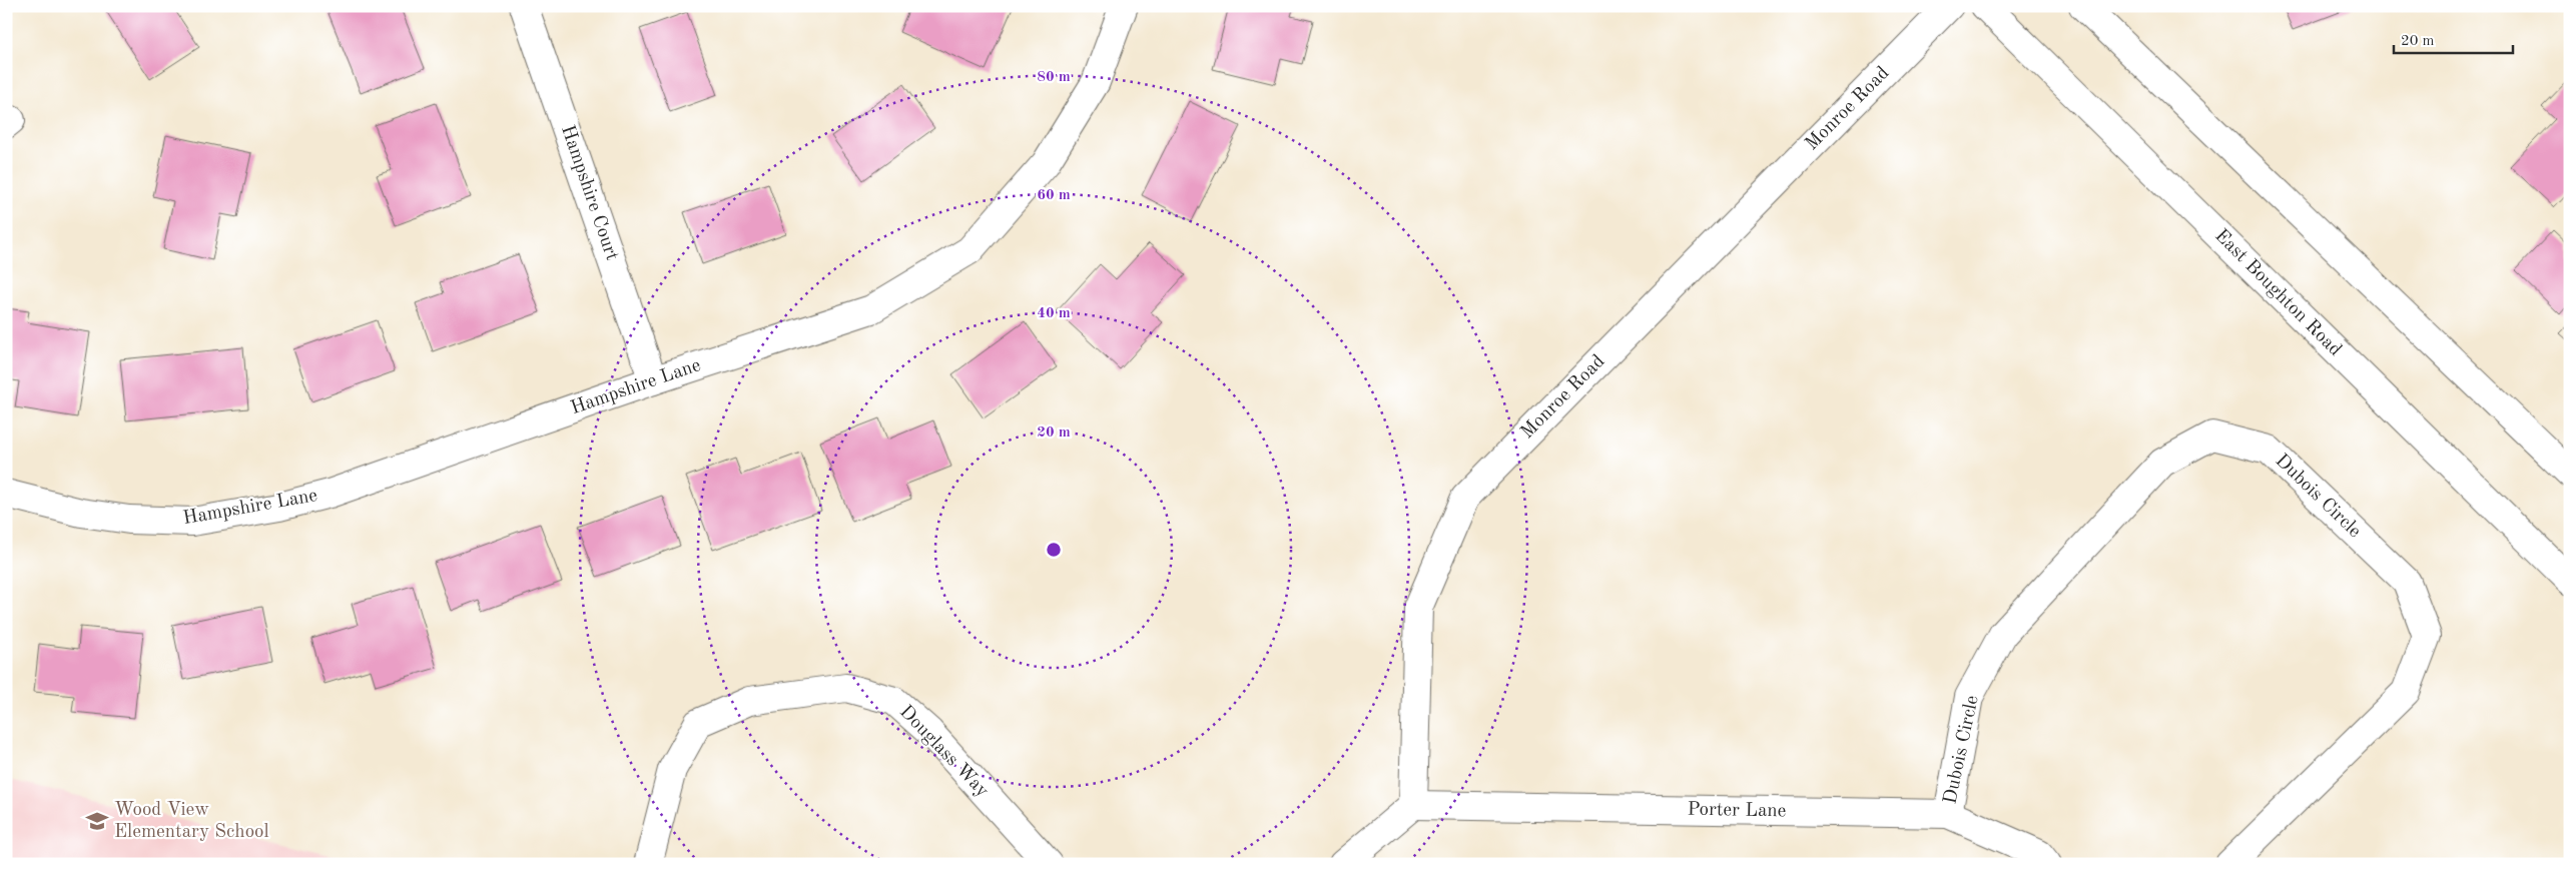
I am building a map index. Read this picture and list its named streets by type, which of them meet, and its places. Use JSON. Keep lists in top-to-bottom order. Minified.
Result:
{"streets":{"street":["Monroe Road","Hampshire Court","East Boughton Road","Hampshire Lane","Dubois Circle","Douglass Way","Porter Lane"]},"crossings":[["Monroe Road","Porter Lane"],["Hampshire Court","Hampshire Lane"],["Dubois Circle","Porter Lane"]],"places":{"school or university":["Wood View Elementary School"]},"scale_bar":"20 m","rings":["80 m","60 m","40 m","20 m"]}
